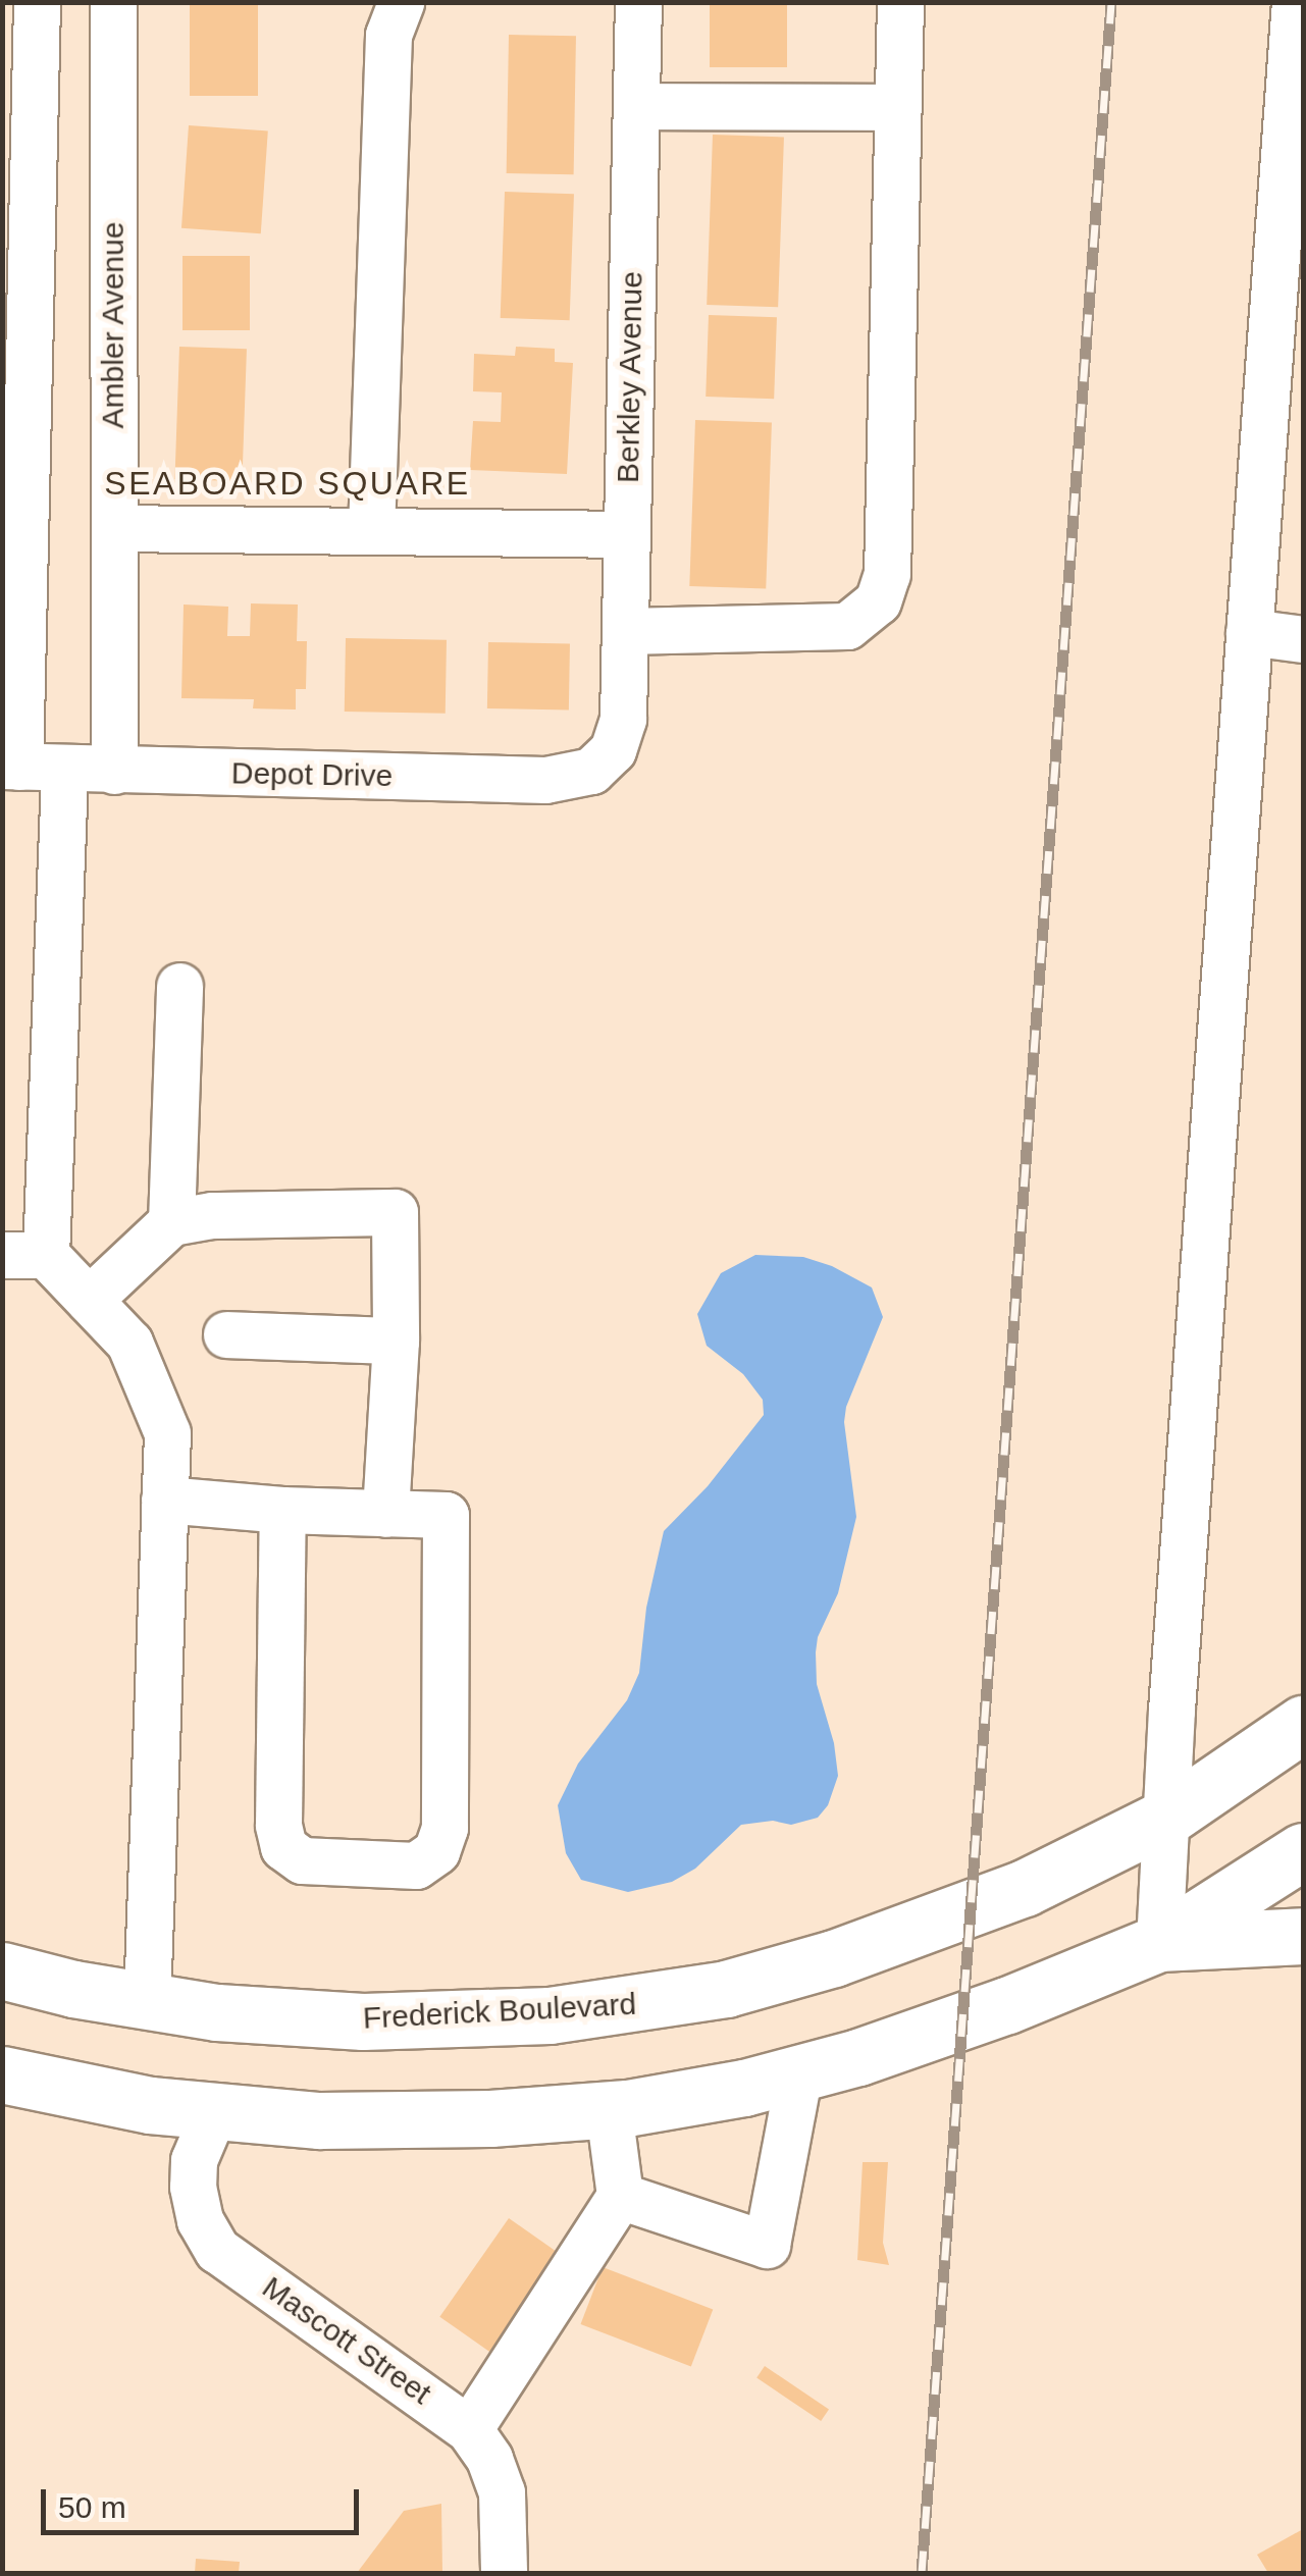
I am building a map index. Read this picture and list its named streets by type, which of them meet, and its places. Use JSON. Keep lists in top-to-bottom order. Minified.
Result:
{"streets":{"main road":["Frederick Boulevard"],"street":["Ambler Avenue","Berkley Avenue","Depot Drive","Mascott Street"]},"crossings":[["Ambler Avenue","Depot Drive"],["Berkley Avenue","Depot Drive"]],"districts":["SEABOARD SQUARE"],"scale_bar":"50 m"}
